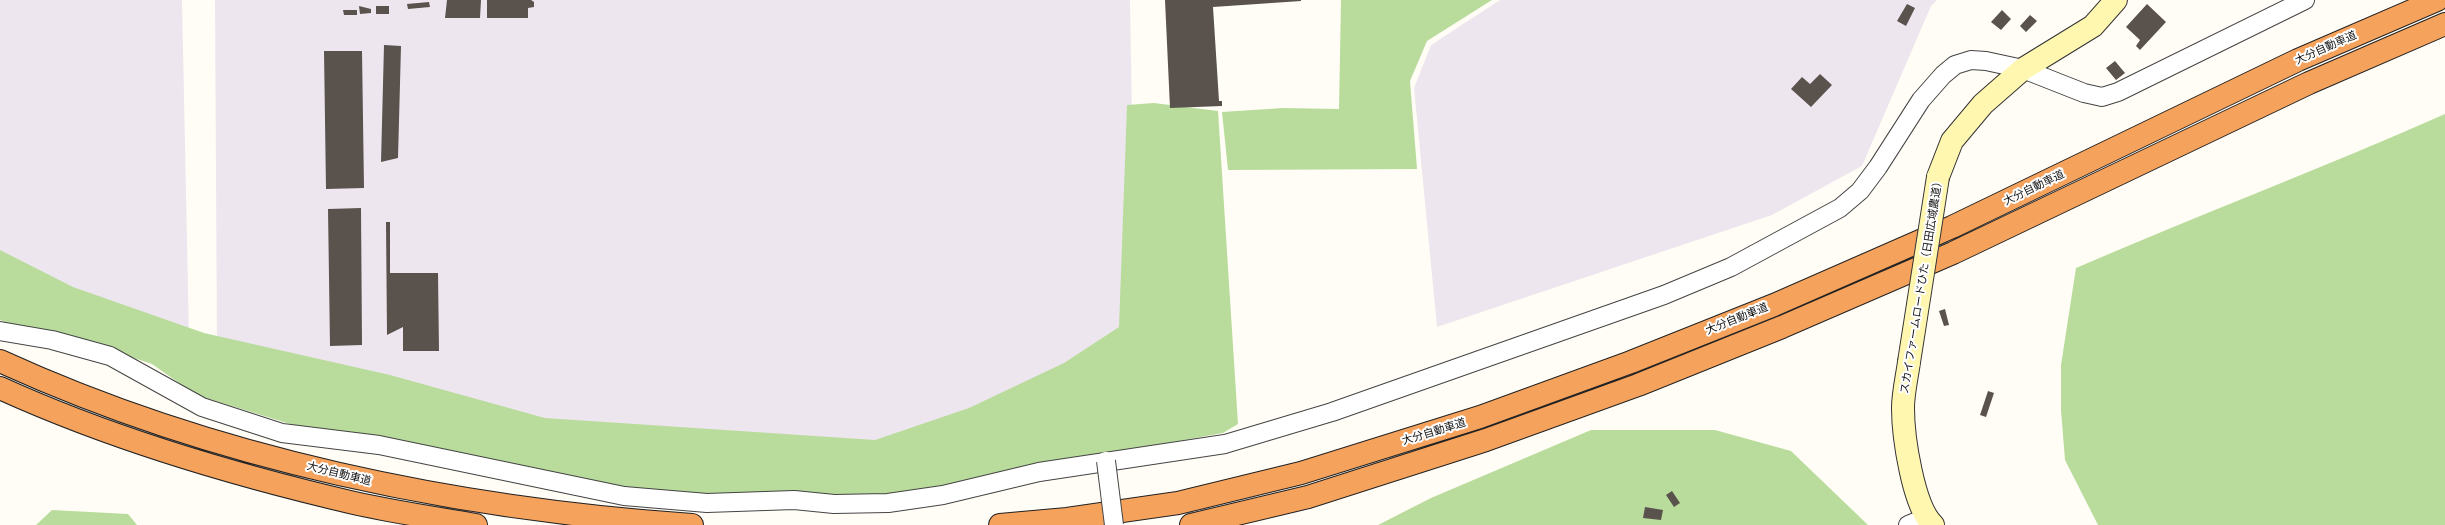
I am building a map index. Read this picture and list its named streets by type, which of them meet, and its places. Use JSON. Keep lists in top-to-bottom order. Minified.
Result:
{"streets":{"highway":["大分自動車道"],"street":["スカイファームロードひた（日田広域農道）"]}}
